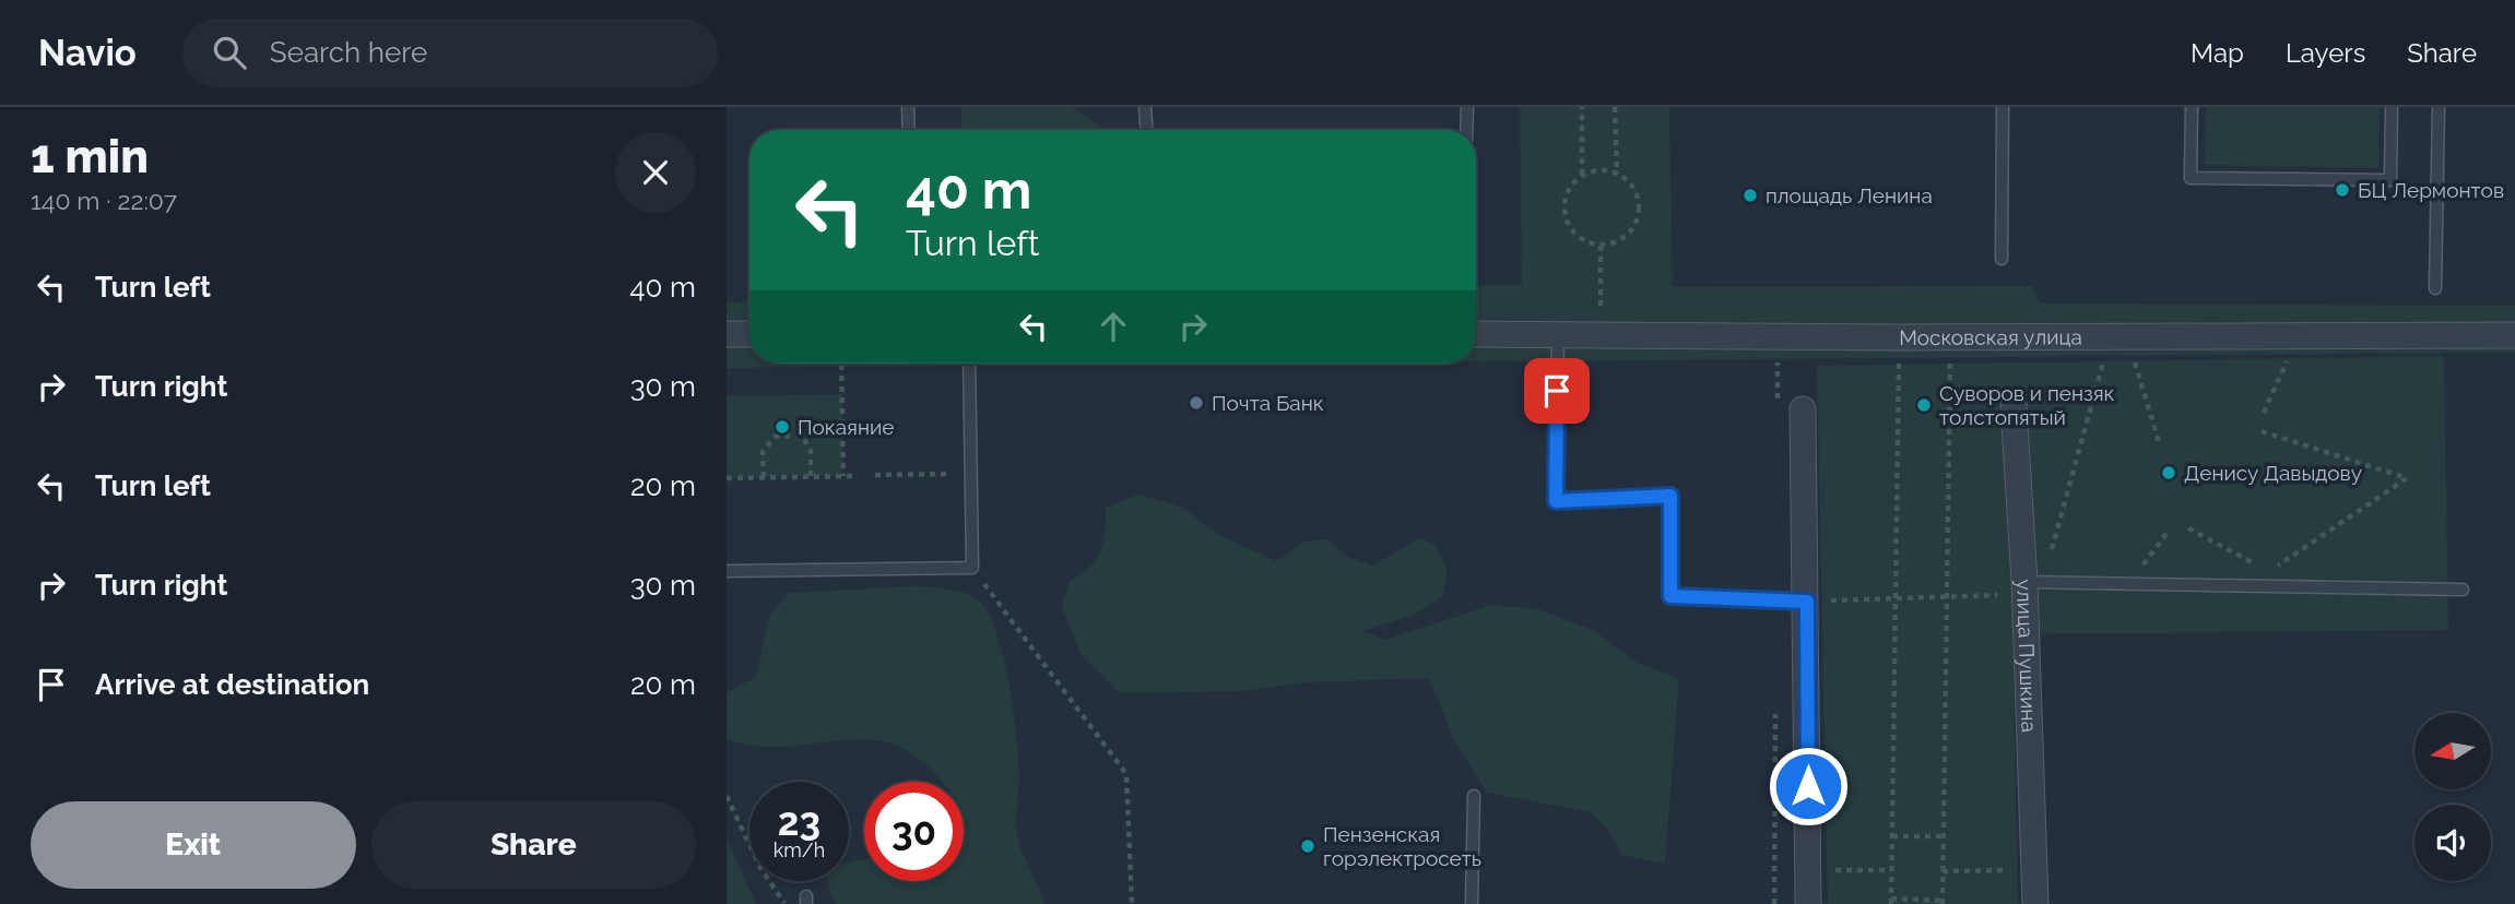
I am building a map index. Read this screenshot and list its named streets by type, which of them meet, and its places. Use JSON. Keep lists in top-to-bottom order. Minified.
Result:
{"streets":{"street":["Московская улица","улица Пушкина"]},"places":["БЦ Лермонтов","площадь Ленина","Почта Банк","Суворов и пензяк толстопятый","Покаяние","Денису Давыдову","Пензенская горэлектросеть"],"north":"left","page":{"header":"Navio","search":"Search here","nav":["Map","Layers","Share"],"heading":["1 min","140 m · 22:07"],"turn":["40 m","Turn left"],"list":[{"name":"Turn left","value":"40 m"},{"name":"Turn right","value":"30 m"},{"name":"Turn left","value":"20 m"},{"name":"Turn right","value":"30 m"},{"name":"Arrive at destination","value":"20 m"}],"speed":"23 km/h","limit":"30","buttons":["Exit","Share"]}}
